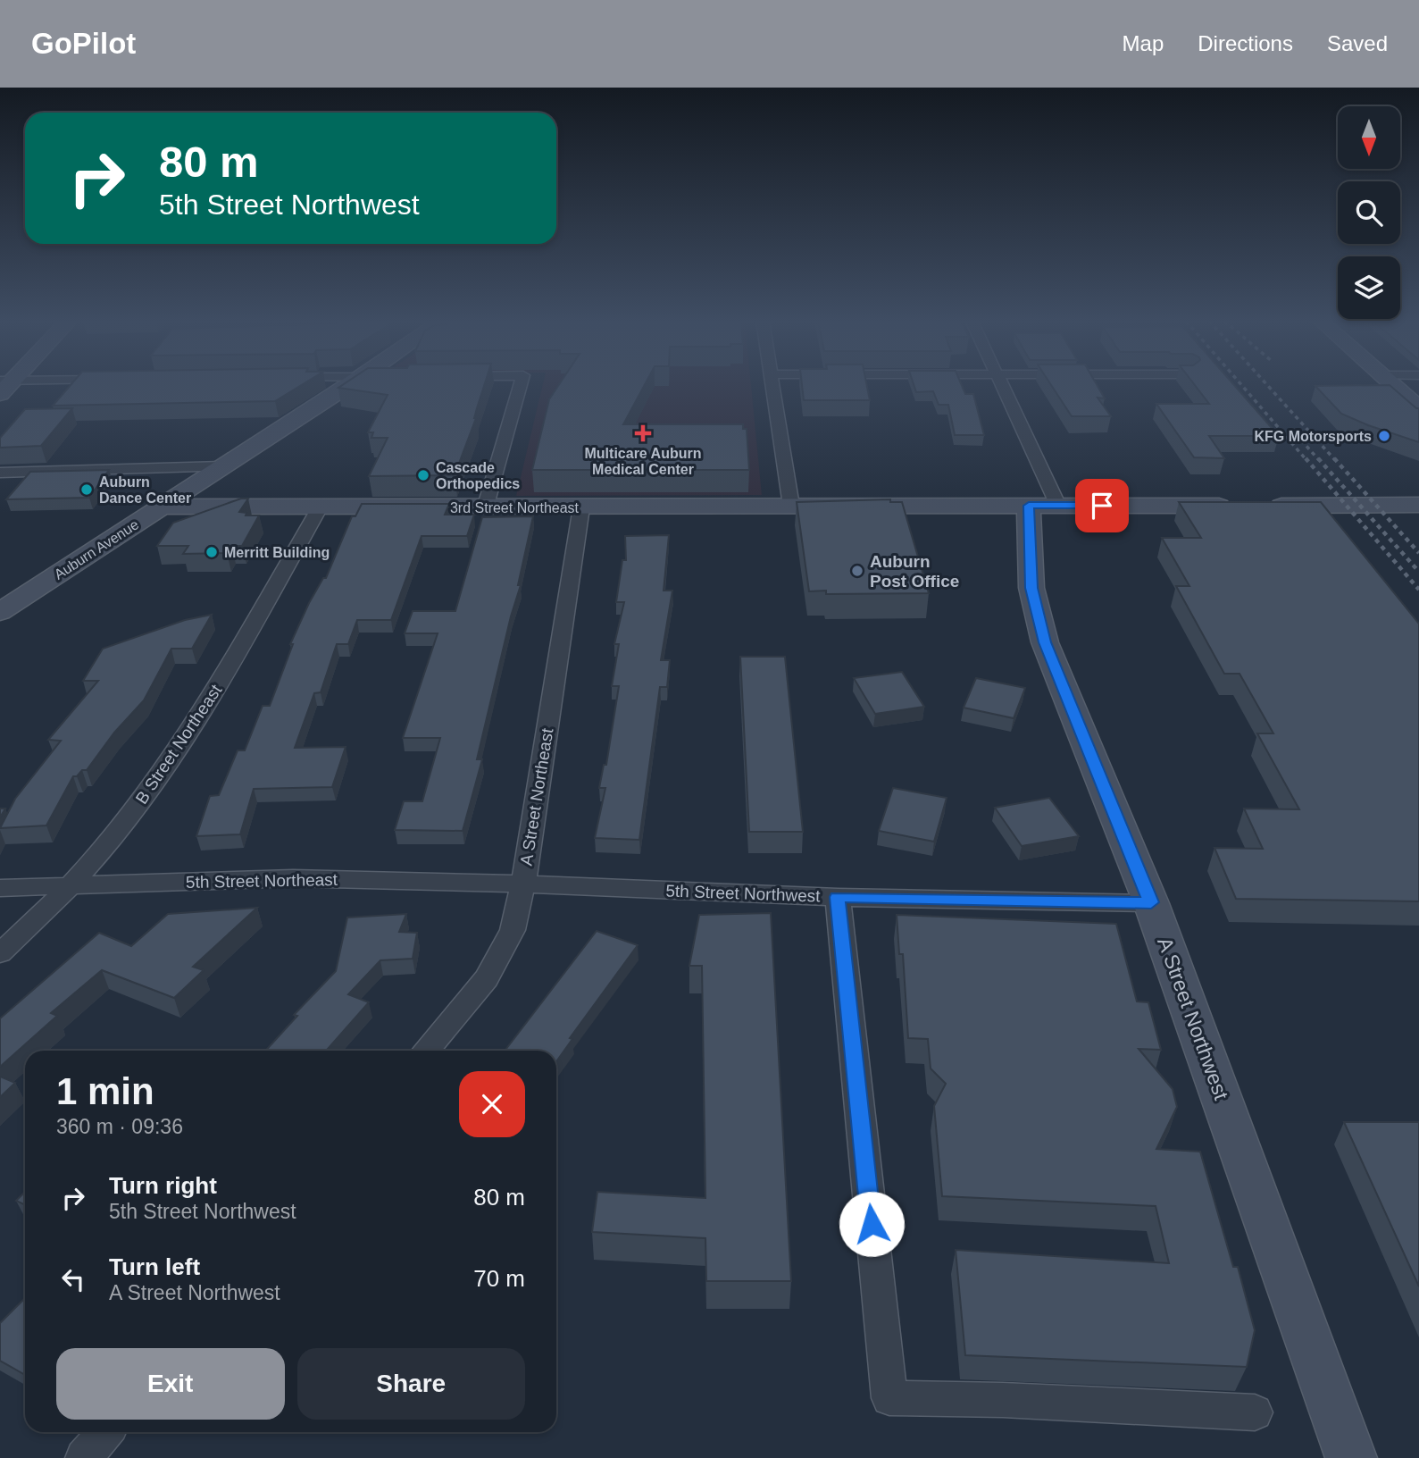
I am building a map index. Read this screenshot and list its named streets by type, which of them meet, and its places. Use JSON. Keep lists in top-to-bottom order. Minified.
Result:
{"streets":{"street":["3rd Street Northeast","Auburn Avenue","B Street Northeast","A Street Northeast","5th Street Northeast","5th Street Northwest","A Street Northwest"]},"crossings":[["3rd Street Northeast","Auburn Avenue"],["3rd Street Northeast","B Street Northeast"],["3rd Street Northeast","A Street Northeast"],["3rd Street Northeast","A Street Northwest"],["B Street Northeast","5th Street Northeast"],["A Street Northeast","5th Street Northeast"],["A Street Northeast","5th Street Northwest"],["5th Street Northeast","5th Street Northwest"],["5th Street Northwest","A Street Northwest"]],"places":{"health":["Multicare Auburn Medical Center"],"other":["KFG Motorsports","Cascade Orthopedics","Auburn Dance Center","Merritt Building","Auburn Post Office"]},"north":"bottom","page":{"header":"GoPilot","nav":["Map","Directions","Saved"],"turn":["80 m","5th Street Northwest"],"heading":["1 min","360 m · 09:36"],"list":[{"name":"Turn right","note":"5th Street Northwest","value":"80 m"},{"name":"Turn left","note":"A Street Northwest","value":"70 m"}],"buttons":["Exit","Share"]}}
